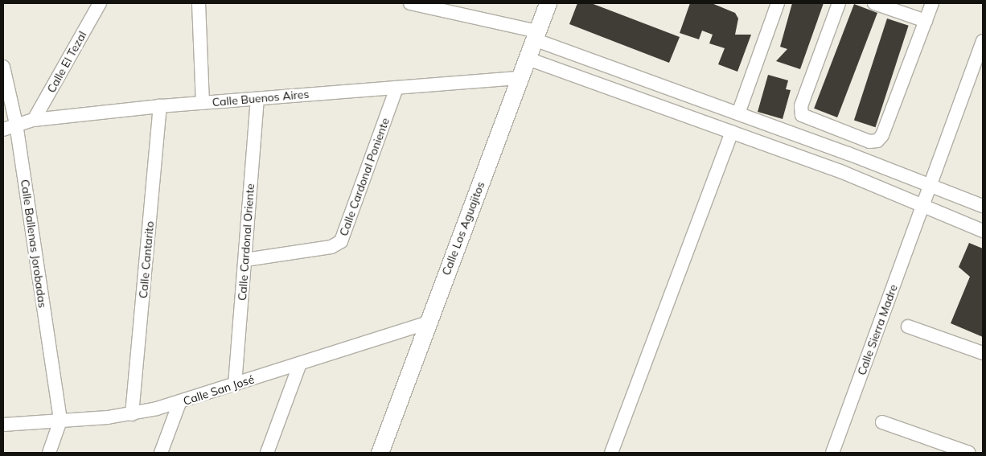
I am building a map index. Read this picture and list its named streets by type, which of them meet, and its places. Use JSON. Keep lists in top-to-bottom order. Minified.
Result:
{"streets":{"street":["Calle El Tezal","Calle Buenos Aires","Calle Cardonal Poniente","Calle Los Aguajitos","Calle Cardonal Oriente","Calle Ballenas Jorobadas","Calle Cantarito","Calle Sierra Madre","Calle San José"]},"crossings":[["Calle El Tezal","Calle Buenos Aires"],["Calle Buenos Aires","Calle Cardonal Poniente"],["Calle Buenos Aires","Calle Los Aguajitos"],["Calle Buenos Aires","Calle Cardonal Oriente"],["Calle Buenos Aires","Calle Ballenas Jorobadas"],["Calle Buenos Aires","Calle Cantarito"],["Calle Cardonal Poniente","Calle Cardonal Oriente"],["Calle Los Aguajitos","Calle San José"],["Calle Cardonal Oriente","Calle San José"],["Calle Ballenas Jorobadas","Calle San José"],["Calle Cantarito","Calle San José"]]}
